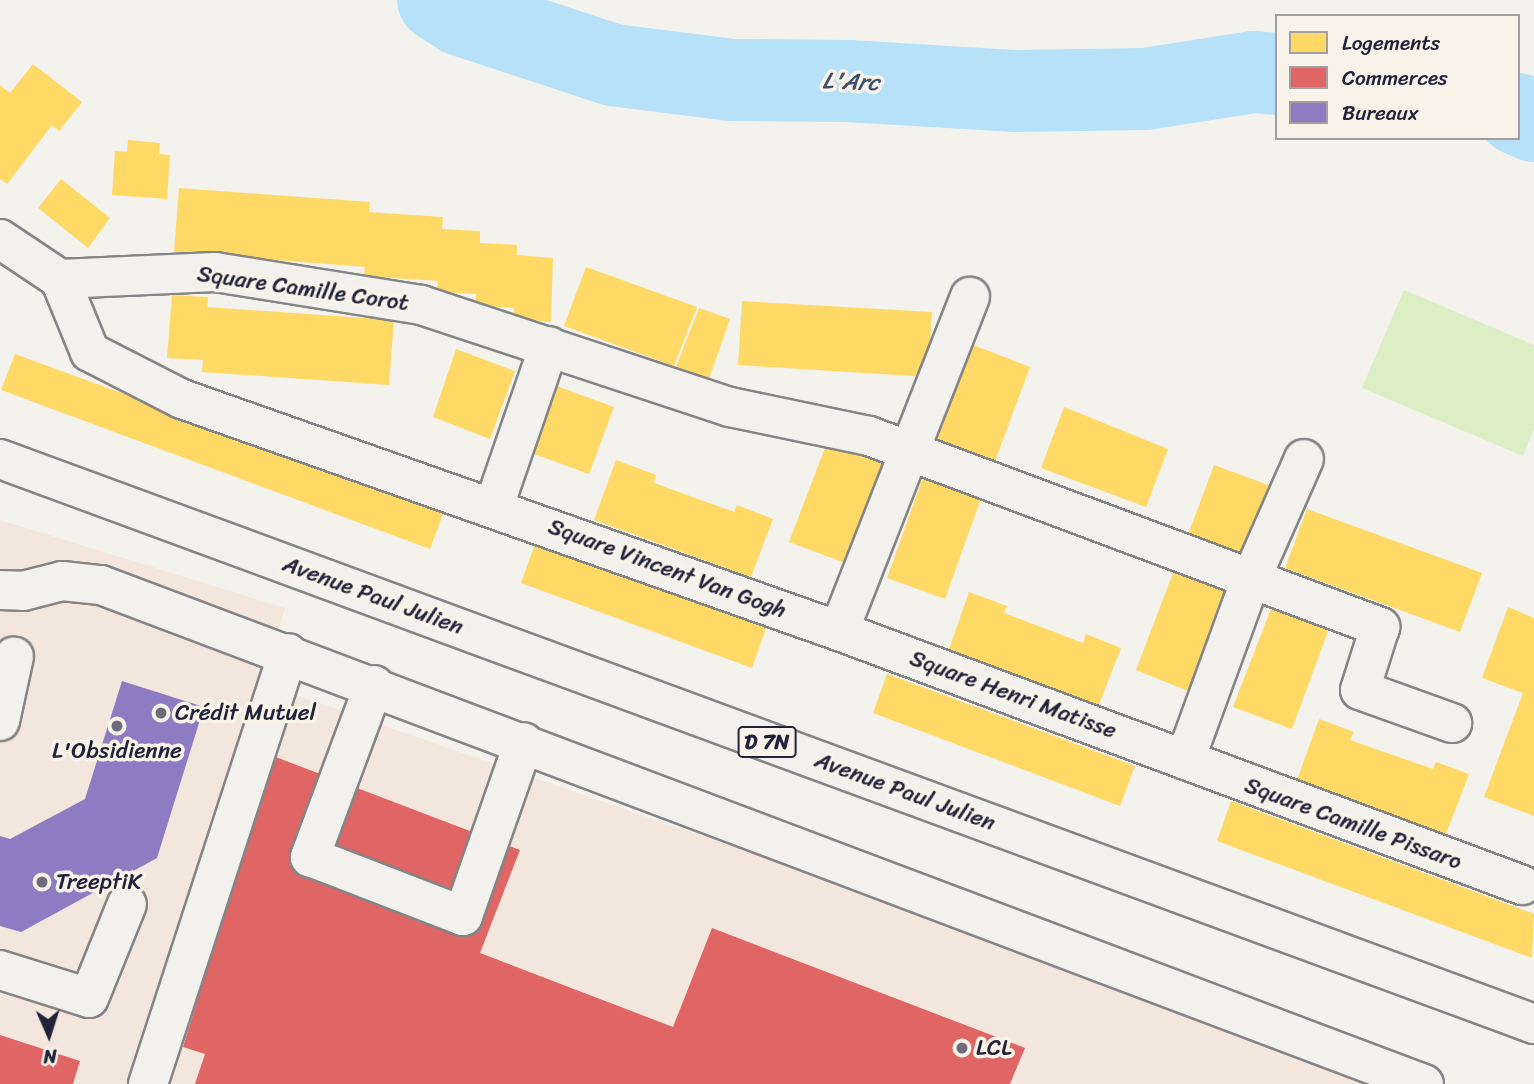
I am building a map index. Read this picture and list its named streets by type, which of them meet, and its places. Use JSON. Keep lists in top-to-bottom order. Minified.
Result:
{"streets":{"street":["Square Camille Corot","Square Vincent Van Gogh","Avenue Paul Julien","Square Henri Matisse","D 7N","Square Camille Pissaro"]},"crossings":[["Square Vincent Van Gogh","Square Henri Matisse"],["Square Henri Matisse","Square Camille Pissaro"]],"water":["L'Arc"],"places":["Crédit Mutuel","L'Obsidienne","TreeptiK","LCL"],"legend":["Logements","Commerces","Bureaux"],"north":"bottom"}
